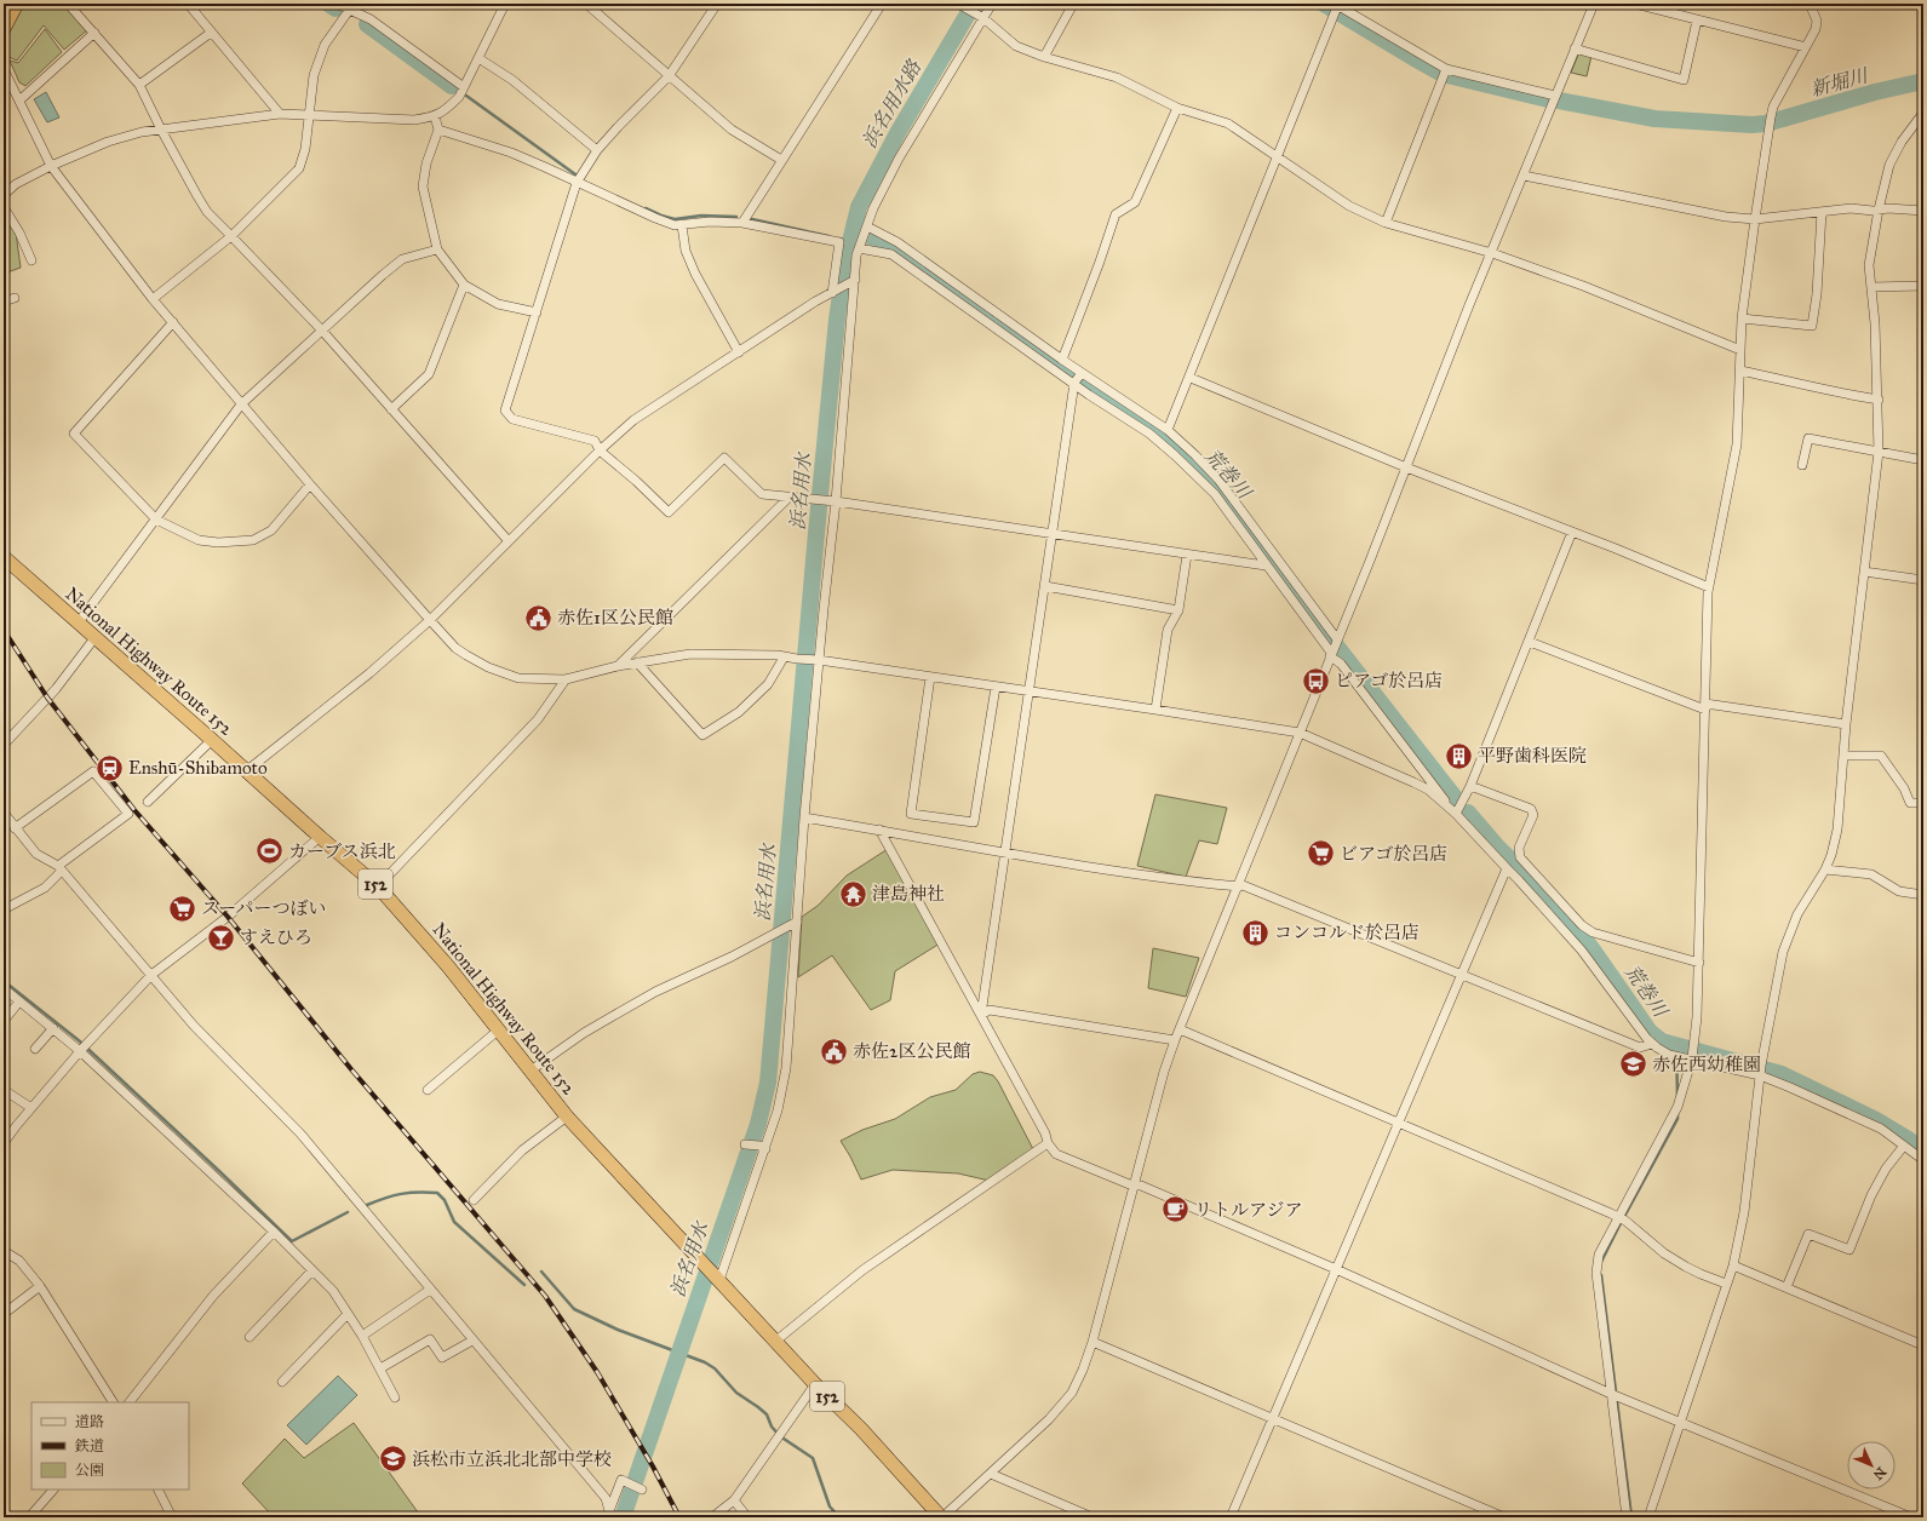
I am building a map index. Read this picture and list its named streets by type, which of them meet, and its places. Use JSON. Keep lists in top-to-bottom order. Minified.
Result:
{"streets":{"highway":["National Highway Route 152","152"]},"water":["新堀川","浜名用水路","荒巻川","浜名用水"],"places":{"public building":["赤佐1区公民館","赤佐2区公民館"],"bus stop":["ピアゴ於呂店"],"building":["平野歯科医院","コンコルド於呂店"],"station":["Enshū-Shibamoto"],"sports":["カーブス浜北"],"supermarket":["ビアゴ於呂店","スーパーつぼい"],"temple":["津島神社"],"bar":["すえひろ"],"school or university":["赤佐西幼稚園","浜松市立浜北北部中学校"],"cafe":["リトルアジア"]},"legend":["道路","鉄道","公園"],"north":"bottom right"}
